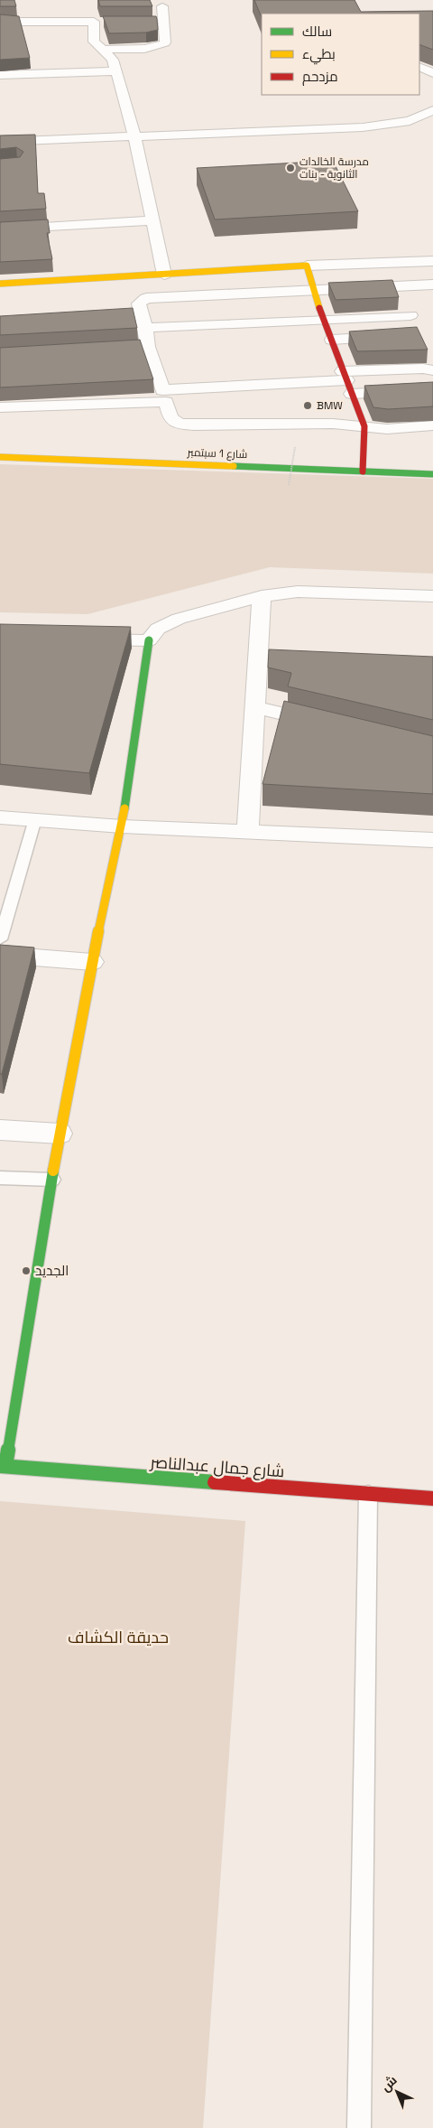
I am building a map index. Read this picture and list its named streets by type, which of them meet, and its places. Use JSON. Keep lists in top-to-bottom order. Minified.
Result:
{"streets":{"street":["شارع 1 سبتمبر","شارع جمال عبدالناصر"]},"parks":["حديقة الكشاف"],"places":["مدرسة الخالدات الثانوية - بنات","BMW","الجديد"],"legend":["سالك","بطيء","مزدحم"],"north":"top left"}
